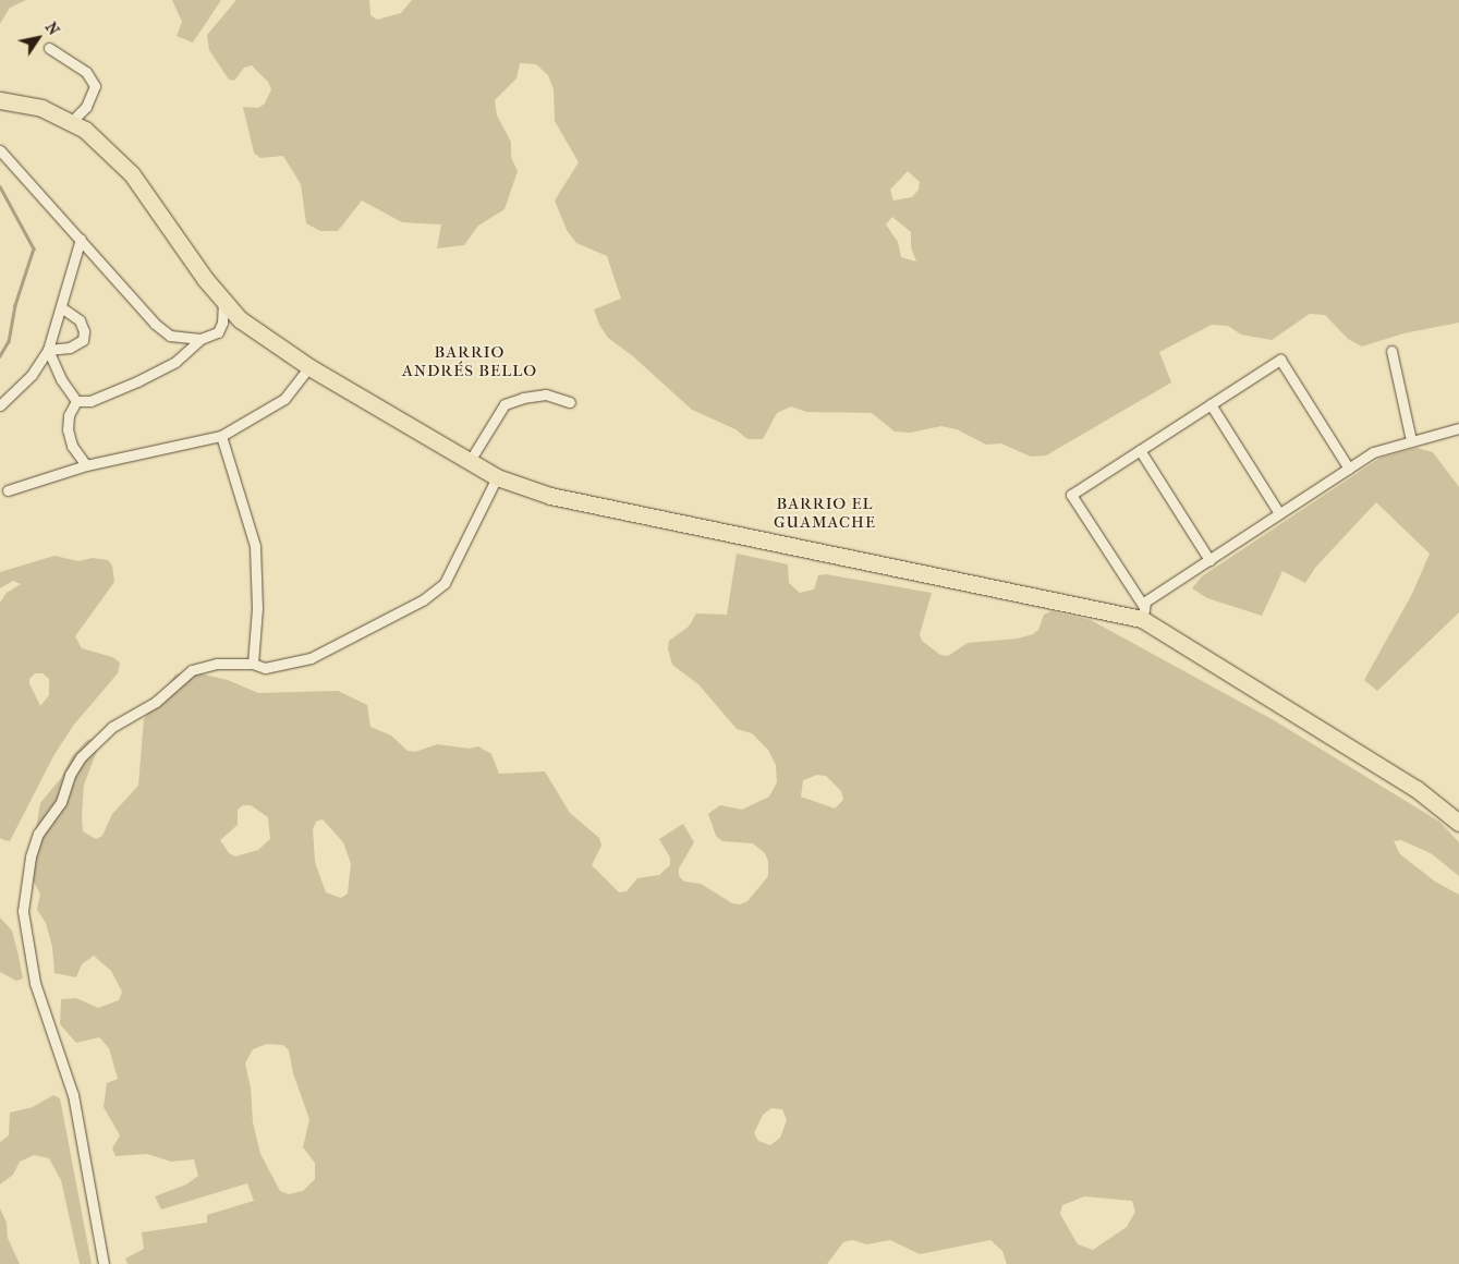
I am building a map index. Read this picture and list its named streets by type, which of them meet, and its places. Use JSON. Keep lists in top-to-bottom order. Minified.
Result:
{"districts":["BARRIO ANDRÉS BELLO","BARRIO EL GUAMACHE"],"north":"top right"}
